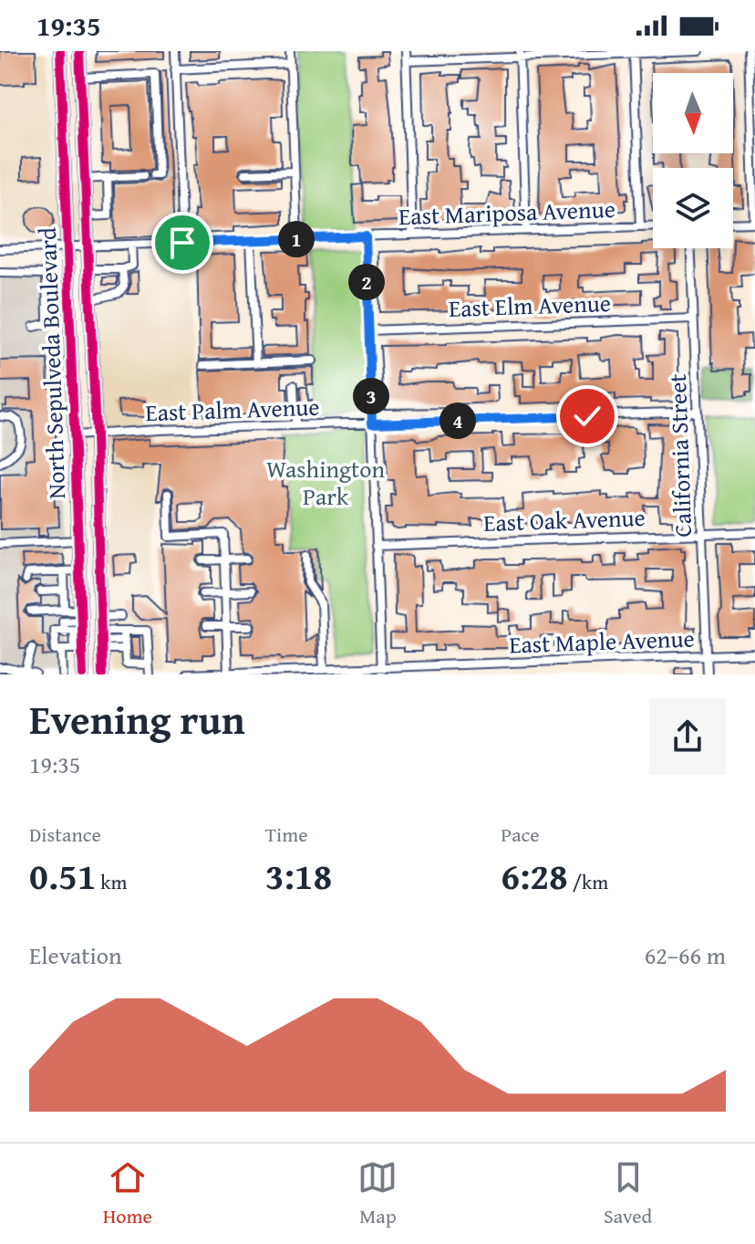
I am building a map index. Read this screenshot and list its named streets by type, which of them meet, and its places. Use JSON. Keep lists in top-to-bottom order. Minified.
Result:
{"streets":{"highway":["North Sepulveda Boulevard"],"street":["East Mariposa Avenue","East Elm Avenue","East Palm Avenue","California Street","East Oak Avenue","East Maple Avenue"]},"crossings":[["East Mariposa Avenue","North Sepulveda Boulevard"],["East Elm Avenue","California Street"],["North Sepulveda Boulevard","East Palm Avenue"],["East Palm Avenue","California Street"],["California Street","East Oak Avenue"],["California Street","East Maple Avenue"]],"parks":["Washington Park"],"north":"bottom","page":{"status":"19:35","pins":["1","2","3","4"],"heading":["Evening run","19:35"],"stats":[["Distance","0.51 km"],["Time","3:18"],["Pace","6:28 /km"]],"chart":["Elevation","62–66 m"],"tabs":["Home","Map","Saved"]}}
